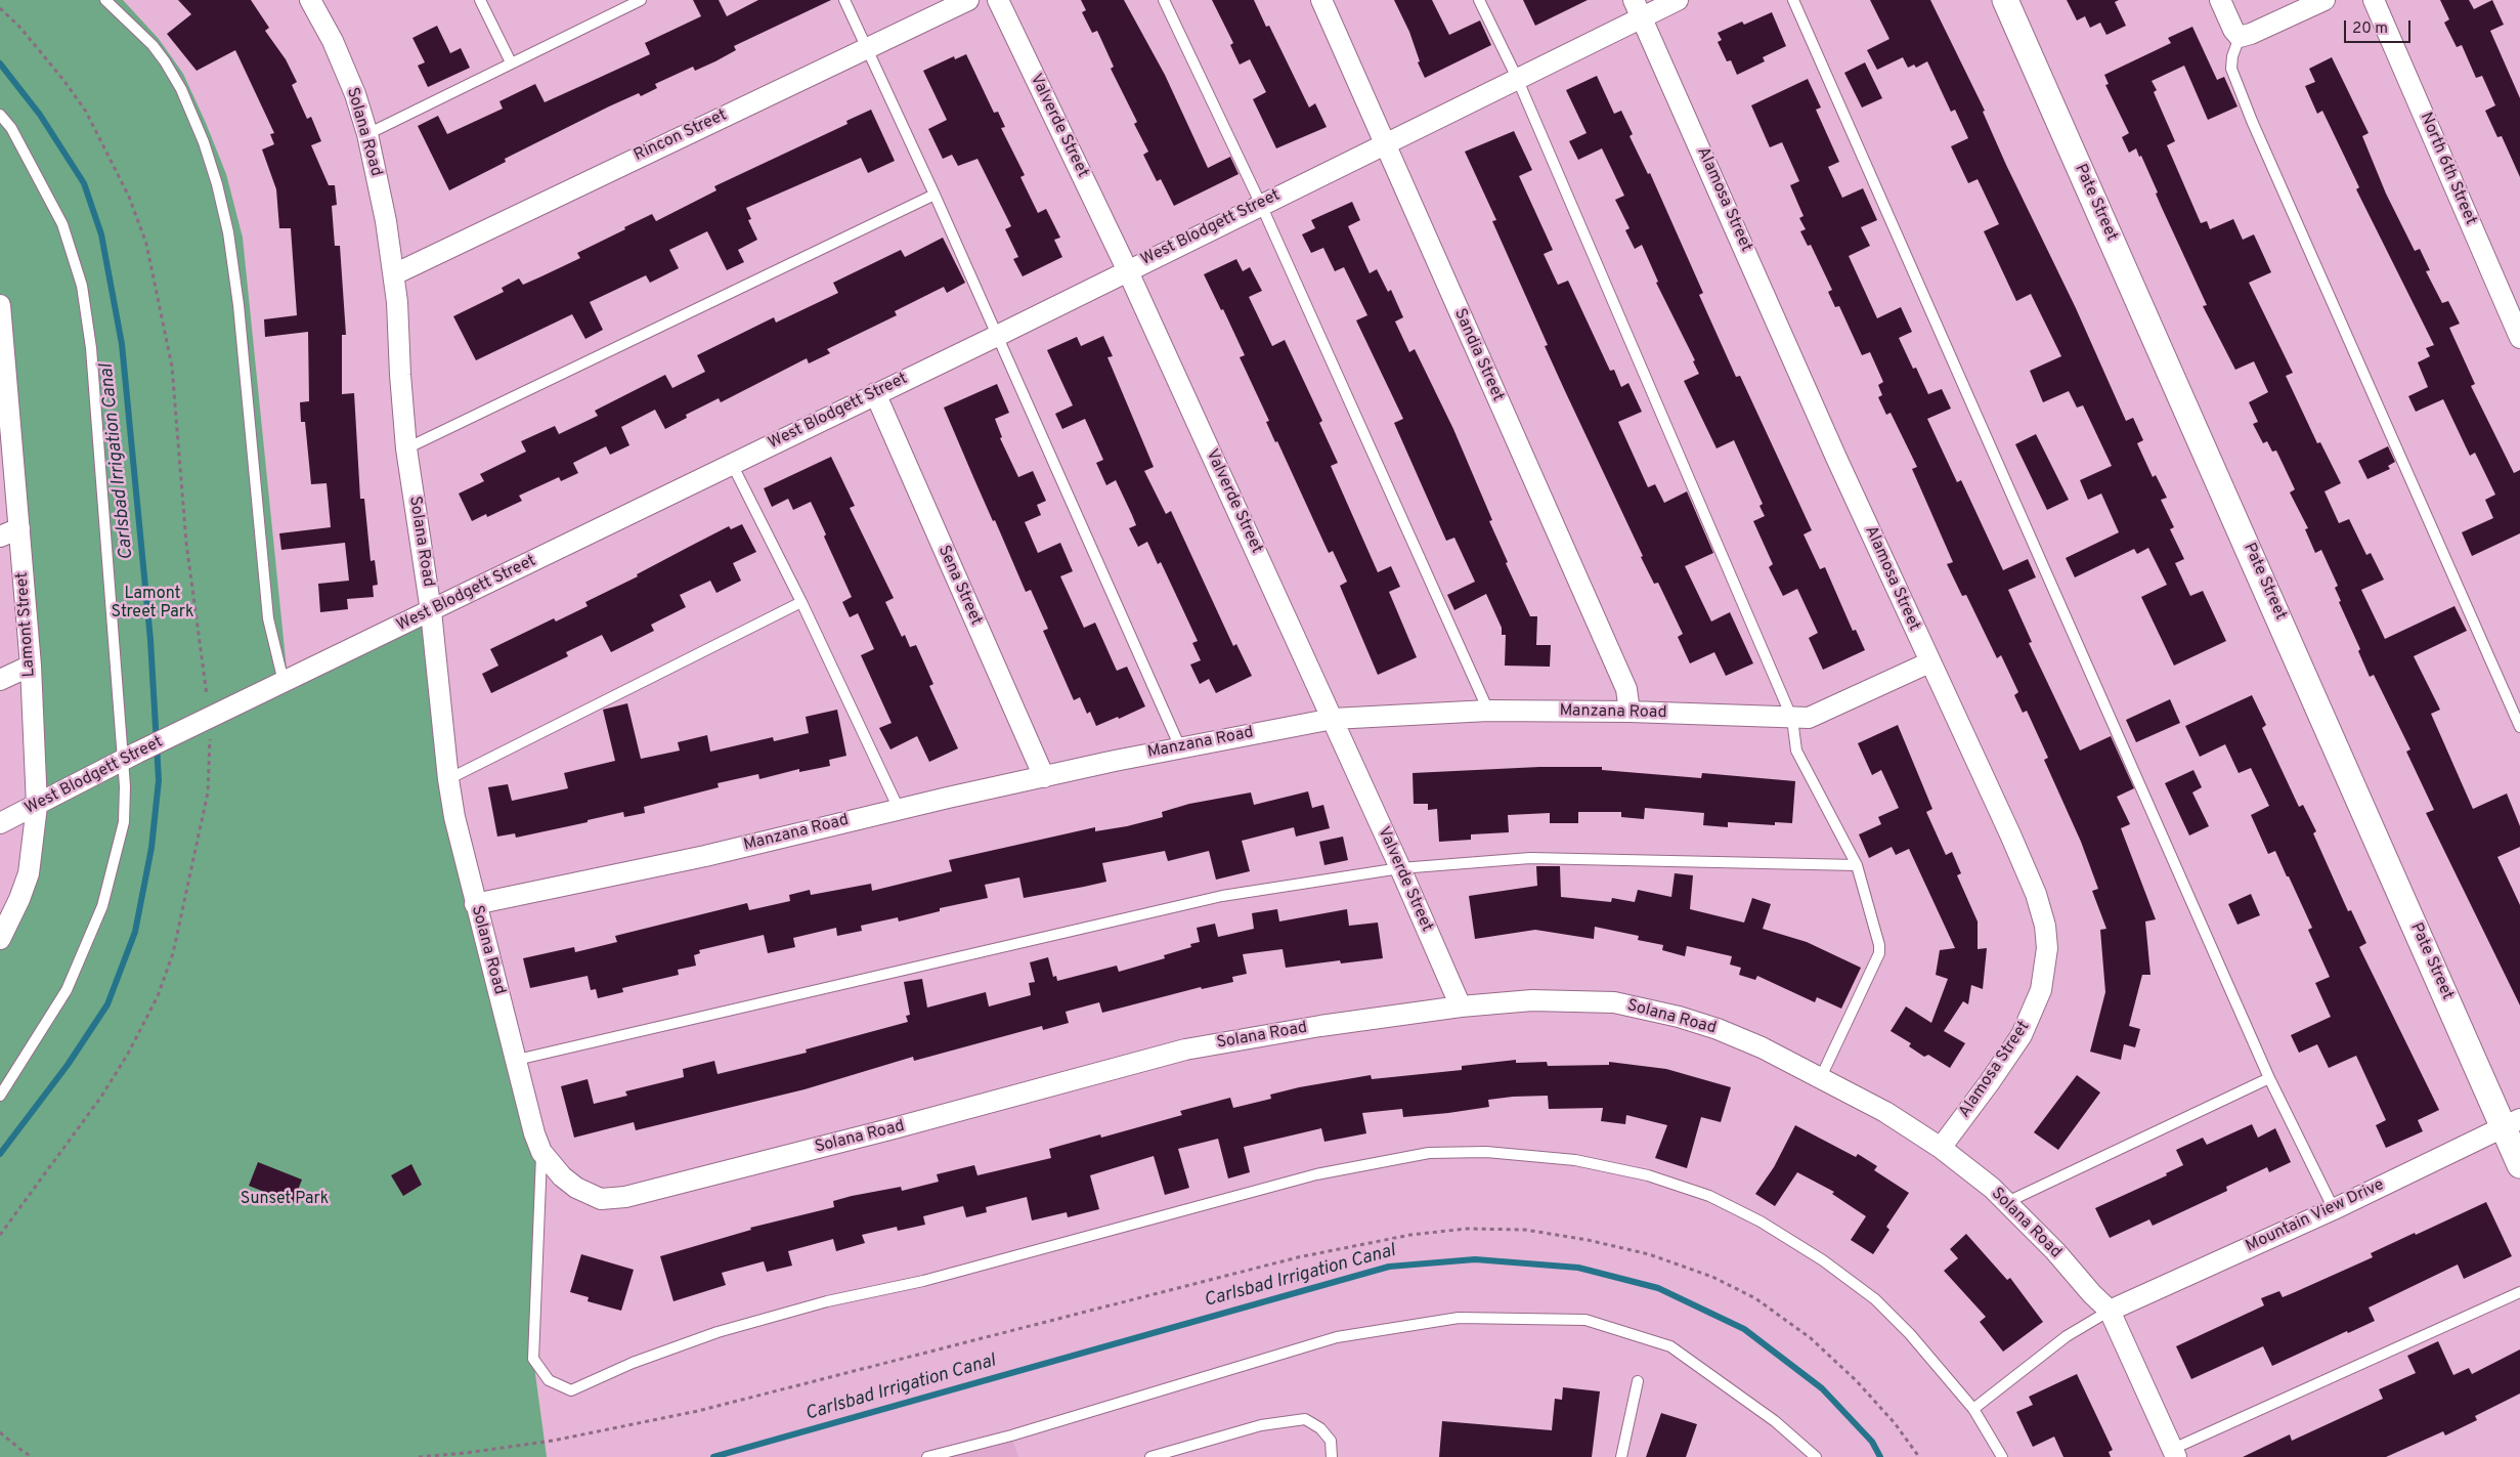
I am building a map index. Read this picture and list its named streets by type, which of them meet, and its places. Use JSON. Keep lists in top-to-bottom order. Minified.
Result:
{"streets":{"street":["Valverde Street","Solana Road","Rincon Street","North 6th Street","Alamosa Street","Pate Street","West Blodgett Street","Sandia Street","Sena Street","Lamont Street","Manzana Road","Mountain View Drive"]},"crossings":[["Valverde Street","Solana Road"],["Valverde Street","West Blodgett Street"],["Valverde Street","Manzana Road"],["Solana Road","Rincon Street"],["Solana Road","Alamosa Street"],["Solana Road","West Blodgett Street"],["Solana Road","Manzana Road"],["Solana Road","Mountain View Drive"],["Alamosa Street","West Blodgett Street"],["Alamosa Street","Manzana Road"],["Pate Street","Mountain View Drive"],["West Blodgett Street","Sandia Street"],["West Blodgett Street","Sena Street"],["West Blodgett Street","Lamont Street"],["Sandia Street","Manzana Road"],["Sena Street","Manzana Road"]],"water":["Carlsbad Irrigation Canal"],"parks":["Lamont Street Park","Sunset Park"],"scale_bar":"20 m"}
